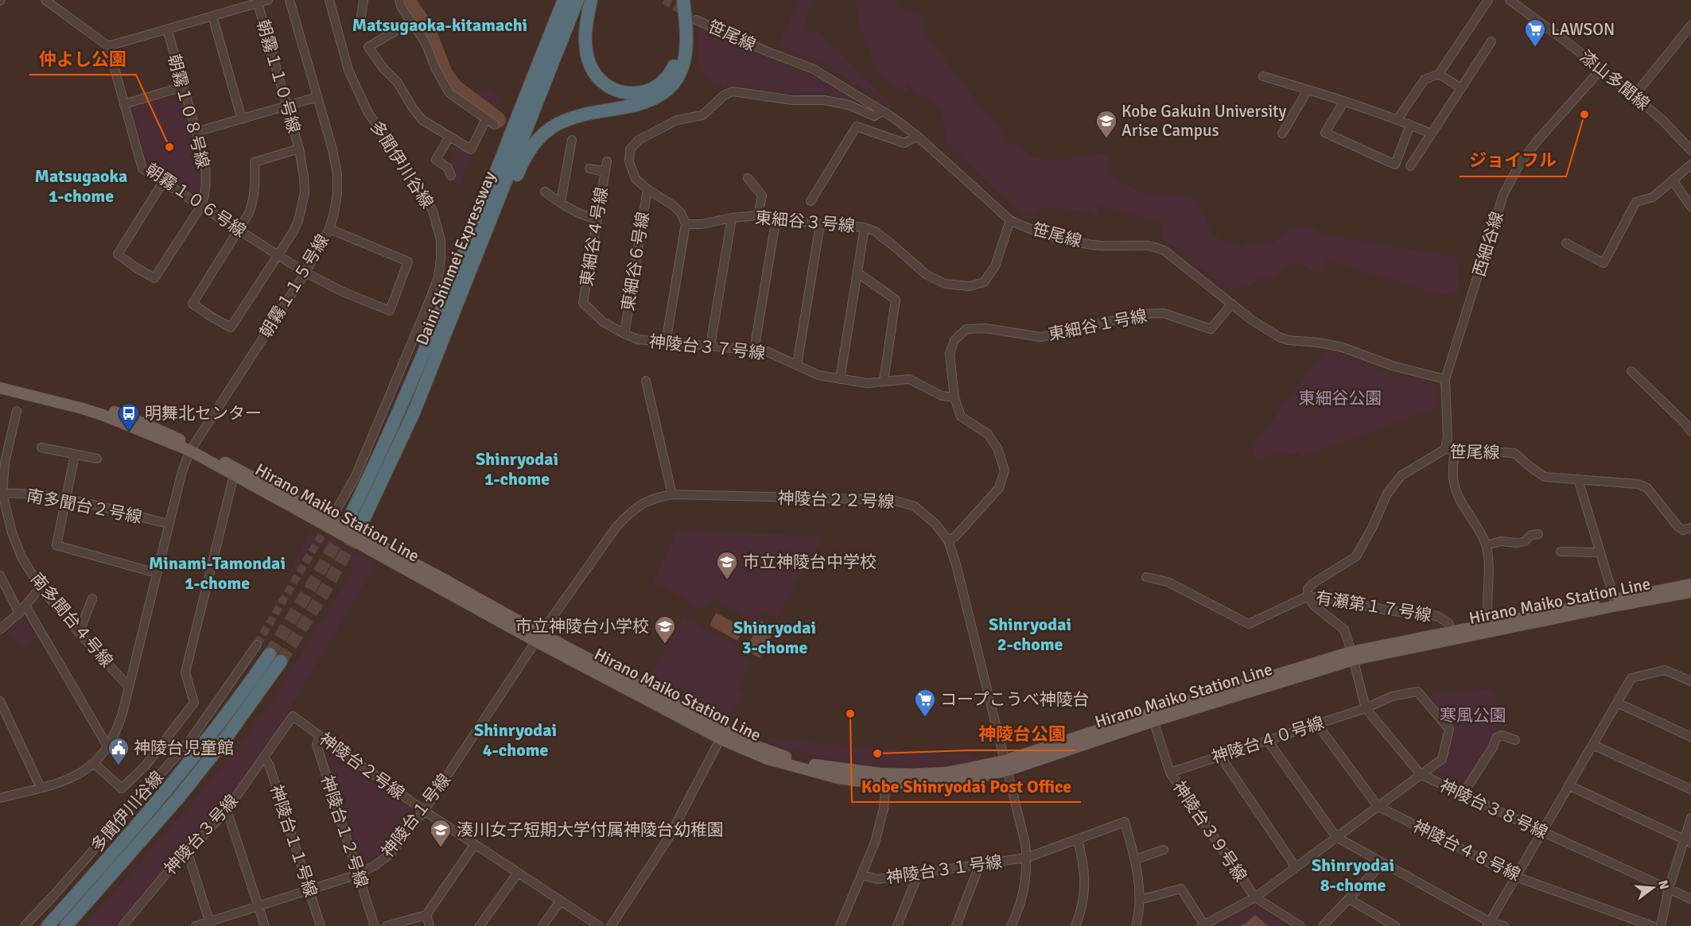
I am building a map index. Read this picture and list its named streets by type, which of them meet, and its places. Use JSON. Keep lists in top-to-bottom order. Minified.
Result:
{"streets":{"highway":["Daini Shinmei Expressway"],"main road":["Hirano Maiko Station Line"],"street":["笹尾線","朝霧１１０号線","漆山多聞線","朝霧１０８号線","多聞伊川谷線","朝霧１０６号線","東細谷３号線","東細谷４号線","西細谷線","東細谷６号線","朝霧１１５号線","東細谷１号線","神陵台３７号線","神陵台２２号線","南多聞台２号線","有瀬第１７号線","南多聞台４号線","神陵台４０号線","神陵台２号線","神陵台３８号線","神陵台１号線","神陵台１２号線","神陵台３９号線","神陵台３号線","神陵台１１号線","神陵台４８号線","神陵台３１号線"]},"crossings":[["笹尾線","東細谷３号線"],["笹尾線","西細谷線"],["笹尾線","東細谷１号線"],["笹尾線","有瀬第１７号線"],["笹尾線","神陵台３８号線"],["朝霧１１０号線","朝霧１０６号線"],["漆山多聞線","西細谷線"],["朝霧１０８号線","朝霧１０６号線"],["朝霧１０６号線","朝霧１１５号線"],["東細谷４号線","東細谷６号線"],["東細谷４号線","神陵台３７号線"],["朝霧１１５号線","南多聞台２号線"],["朝霧１１５号線","Hirano Maiko Station Line"],["朝霧１１５号線","南多聞台４号線"],["東細谷１号線","神陵台３７号線"],["神陵台２２号線","Hirano Maiko Station Line"],["神陵台２２号線","神陵台１号線"],["神陵台２２号線","神陵台３１号線"],["南多聞台２号線","南多聞台４号線"],["Hirano Maiko Station Line","有瀬第１７号線"],["Hirano Maiko Station Line","神陵台３８号線"],["Hirano Maiko Station Line","神陵台１号線"],["Hirano Maiko Station Line","神陵台３９号線"],["有瀬第１７号線","神陵台３８号線"],["神陵台４０号線","神陵台３８号線"],["神陵台４０号線","神陵台３９号線"],["神陵台４０号線","神陵台４８号線"],["神陵台２号線","神陵台１号線"],["神陵台２号線","神陵台１２号線"],["神陵台２号線","神陵台３号線"],["神陵台１号線","神陵台１２号線"],["神陵台１号線","神陵台１１号線"],["神陵台３号線","神陵台１１号線"]],"districts":["Matsugaoka-kitamachi","Matsugaoka 1-chome","Shinryodai 1-chome","Minami-Tamondai 1-chome","Shinryodai 2-chome","Shinryodai 3-chome","Shinryodai 4-chome","Shinryodai 8-chome"],"parks":["東細谷公園","寒風公園"],"places":{"supermarket":["LAWSON","コープこうべ神陵台"],"other":["ジョイフル","仲よし公園","Kobe Shinryodai Post Office","神陵台公園"],"school or university":["Kobe Gakuin University Arise Campus","市立神陵台中学校","市立神陵台小学校","湊川女子短期大学付属神陵台幼稚園"],"bus stop":["明舞北センター"],"public building":["神陵台児童館"]},"north":"right"}
